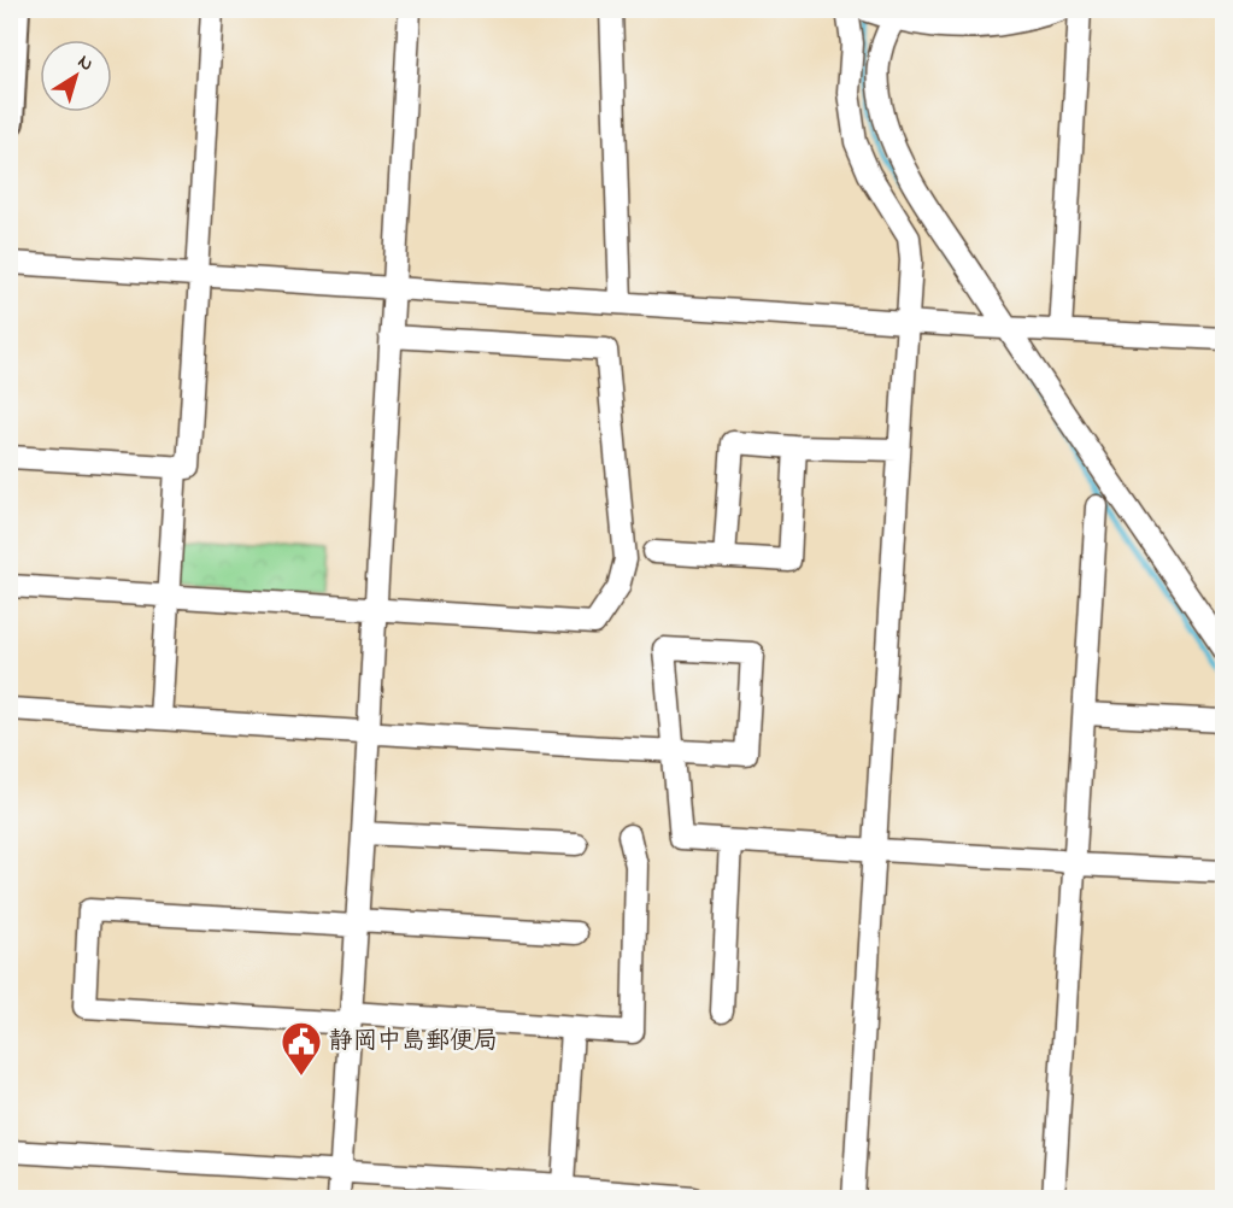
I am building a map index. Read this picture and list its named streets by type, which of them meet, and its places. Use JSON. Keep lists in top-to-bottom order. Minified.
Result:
{"places":{"public building":["静岡中島郵便局"]},"north":"top right"}
